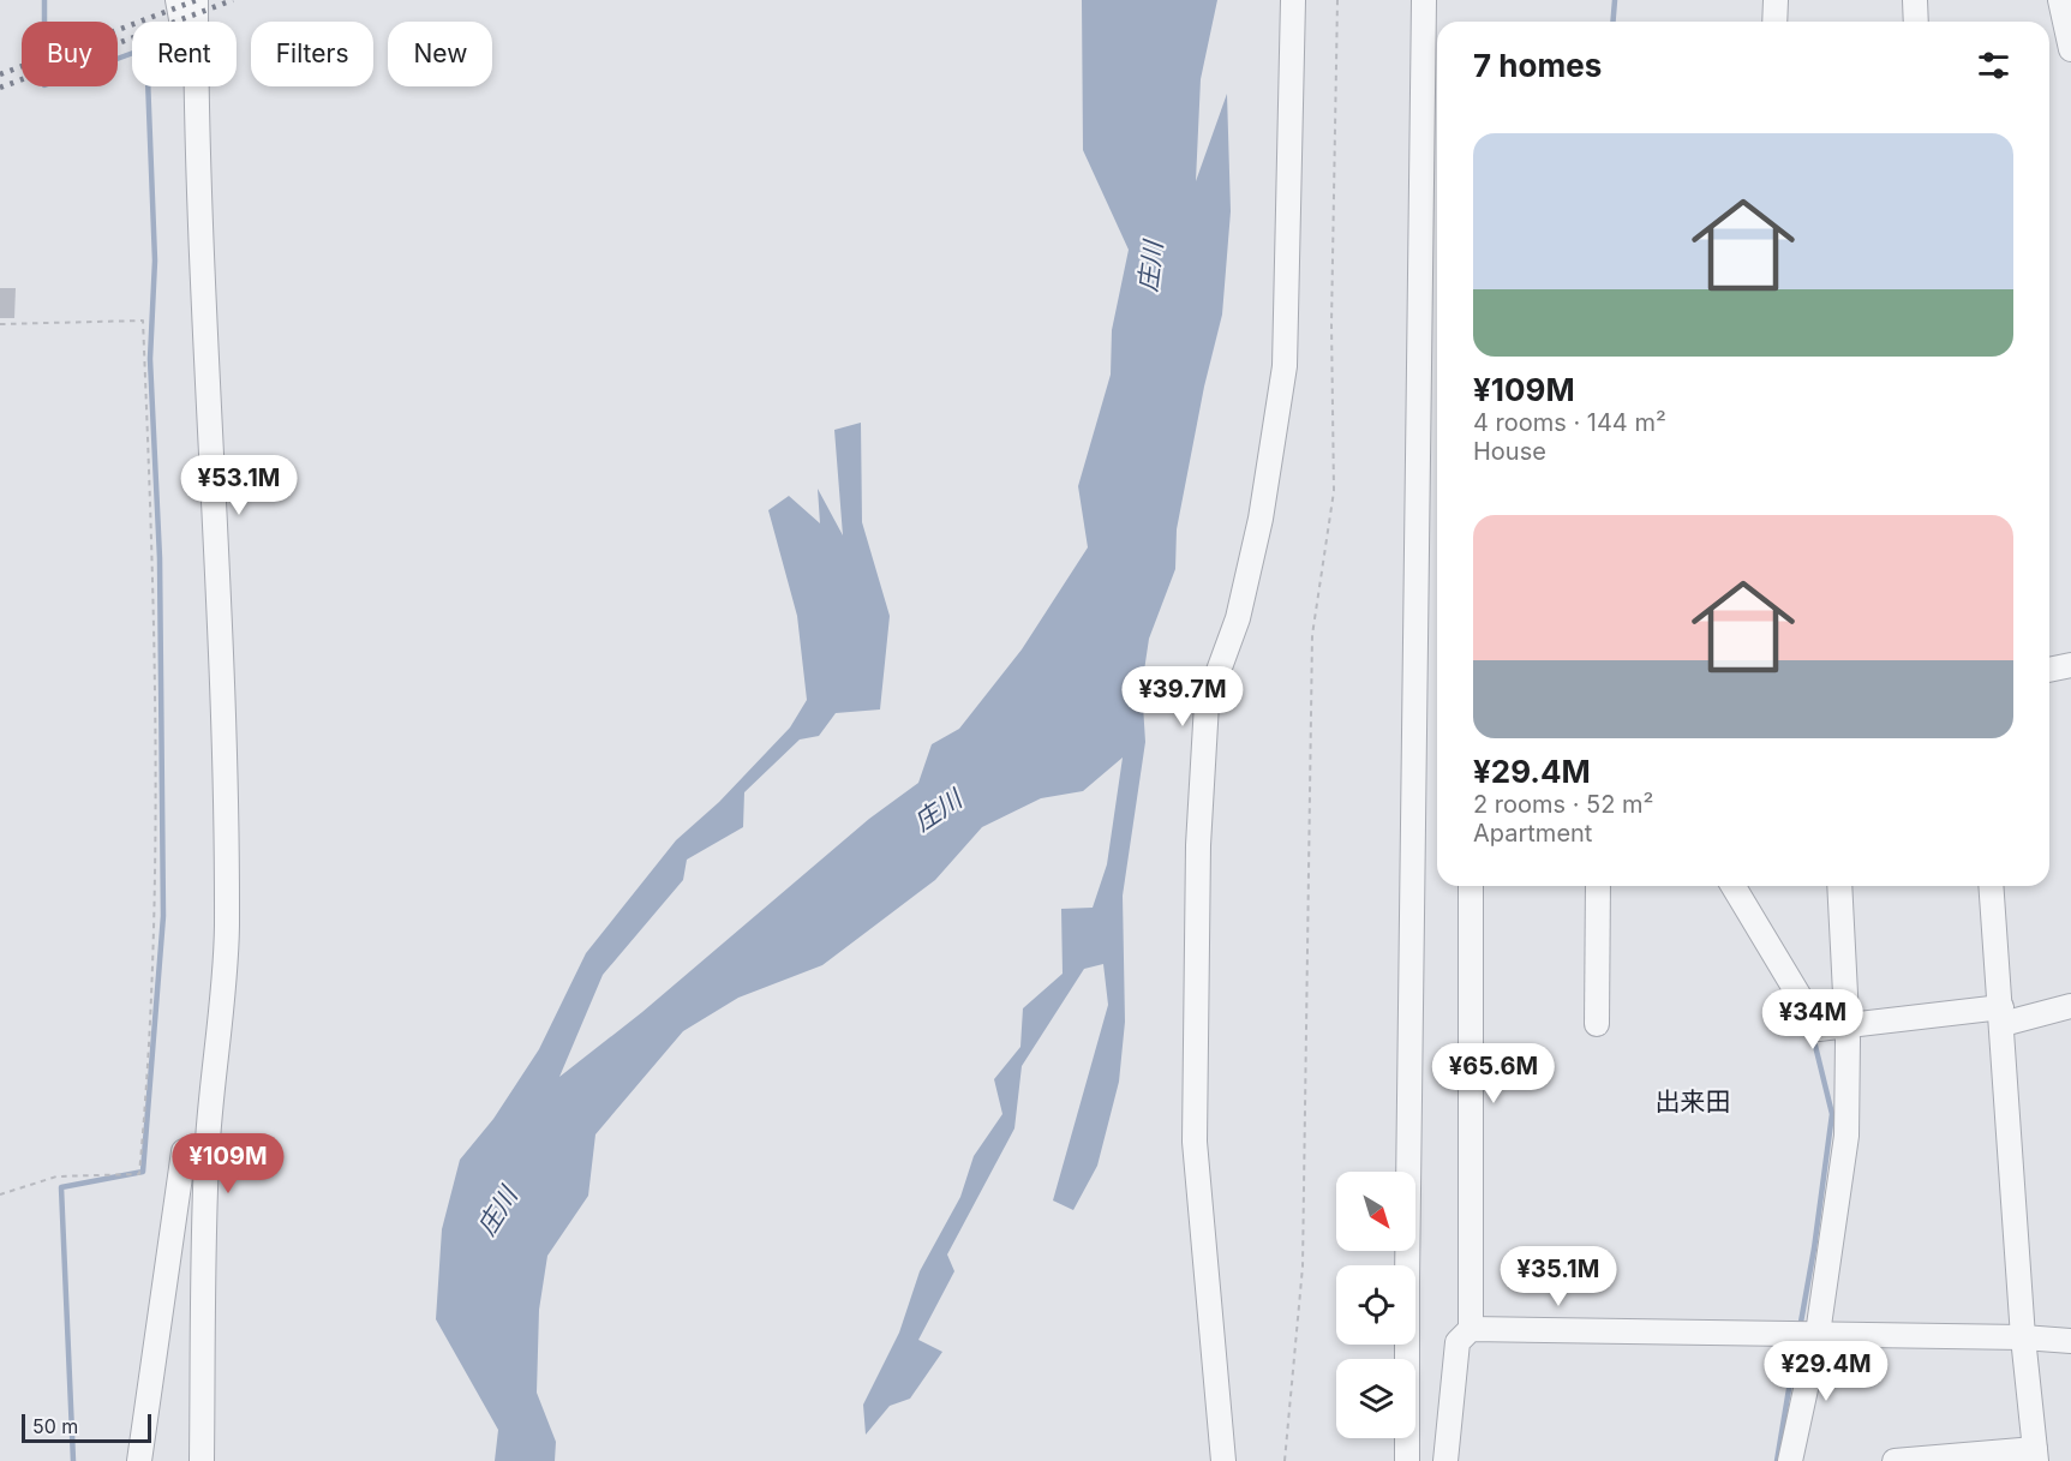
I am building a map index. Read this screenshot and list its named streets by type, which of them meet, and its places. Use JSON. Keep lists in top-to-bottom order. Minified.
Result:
{"districts":["出来田"],"water":["庄川"],"scale_bar":"50 m","north":"bottom right","page":{"chip":["Buy","Rent","Filters","New"],"heading":"7 homes","list":[{"name":"¥109M","note":"4 rooms · 144 m² · House"},{"name":"¥29.4M","note":"2 rooms · 52 m² · Apartment"}],"price":["¥53.1M","¥39.7M","¥34M","¥65.6M","¥109M","¥35.1M","¥29.4M"],"scale":"50 m"}}
